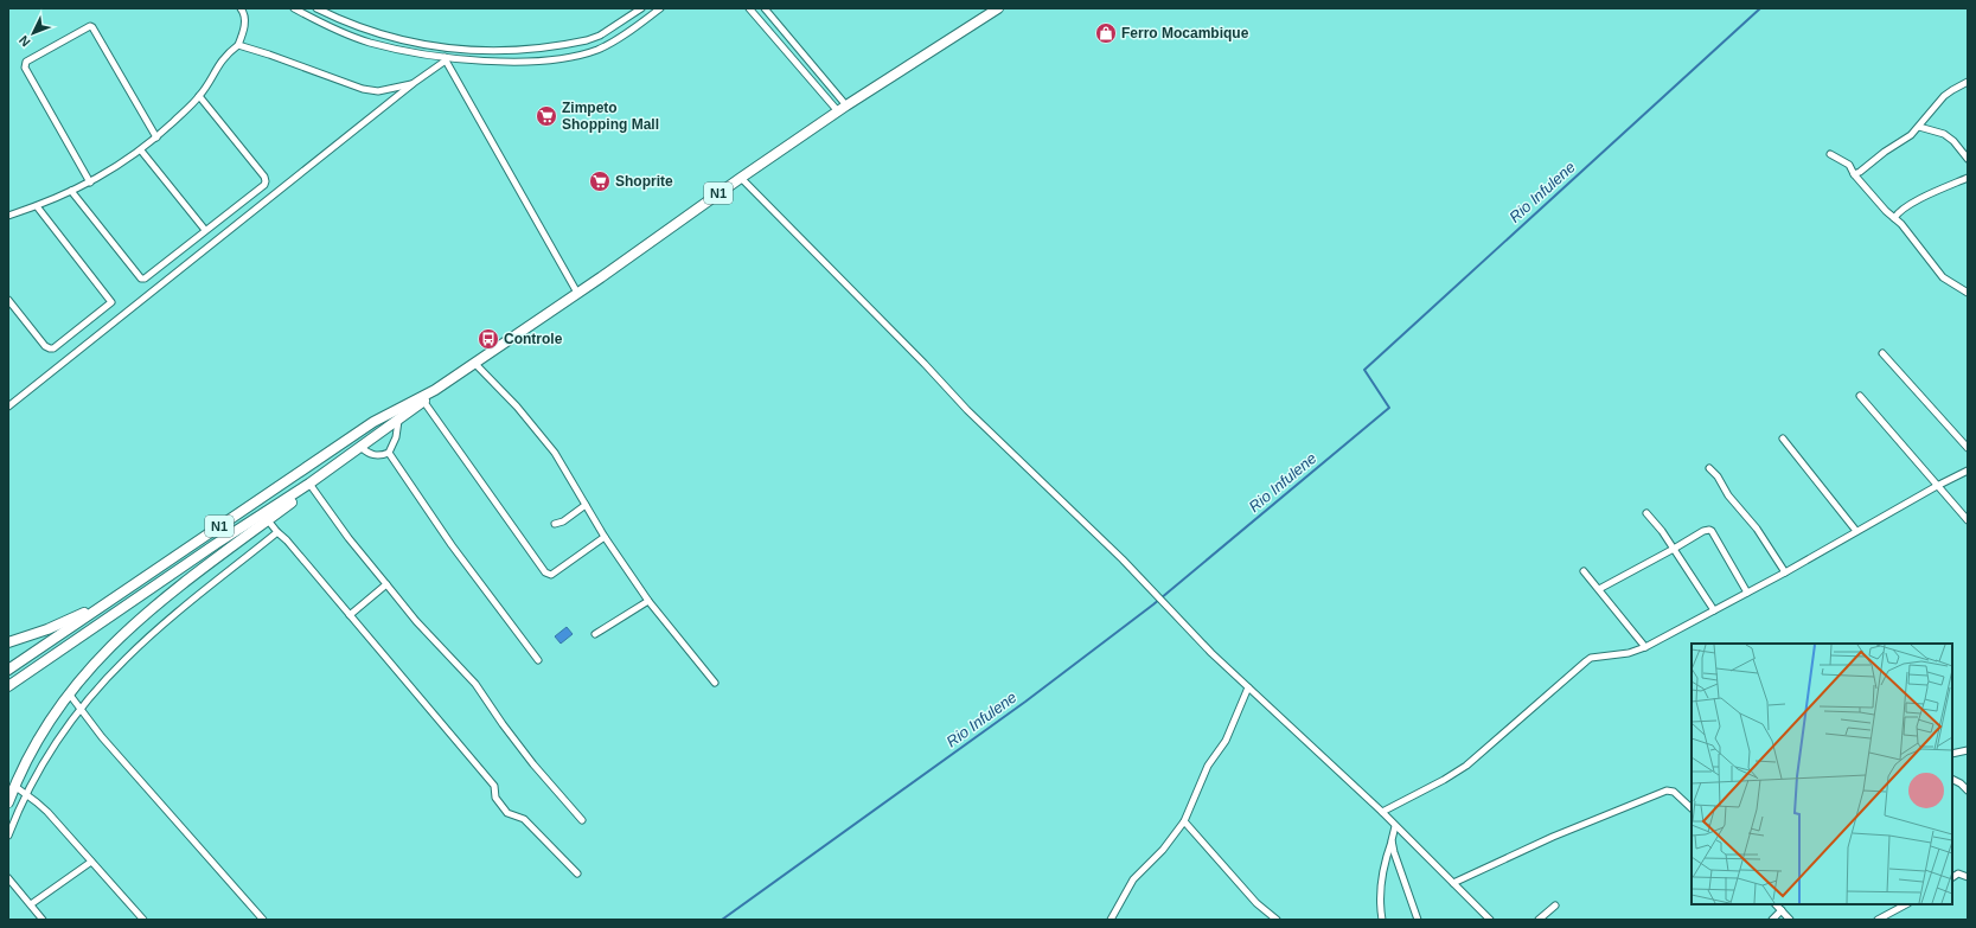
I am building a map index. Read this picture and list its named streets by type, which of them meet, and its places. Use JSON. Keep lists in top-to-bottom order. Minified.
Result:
{"streets":{"highway":["N1"]},"water":["Rio Infulene"],"places":{"shop":["Ferro Mocambique"],"supermarket":["Zimpeto Shopping Mall","Shoprite"],"bus stop":["Controle"]},"north":"bottom left"}
